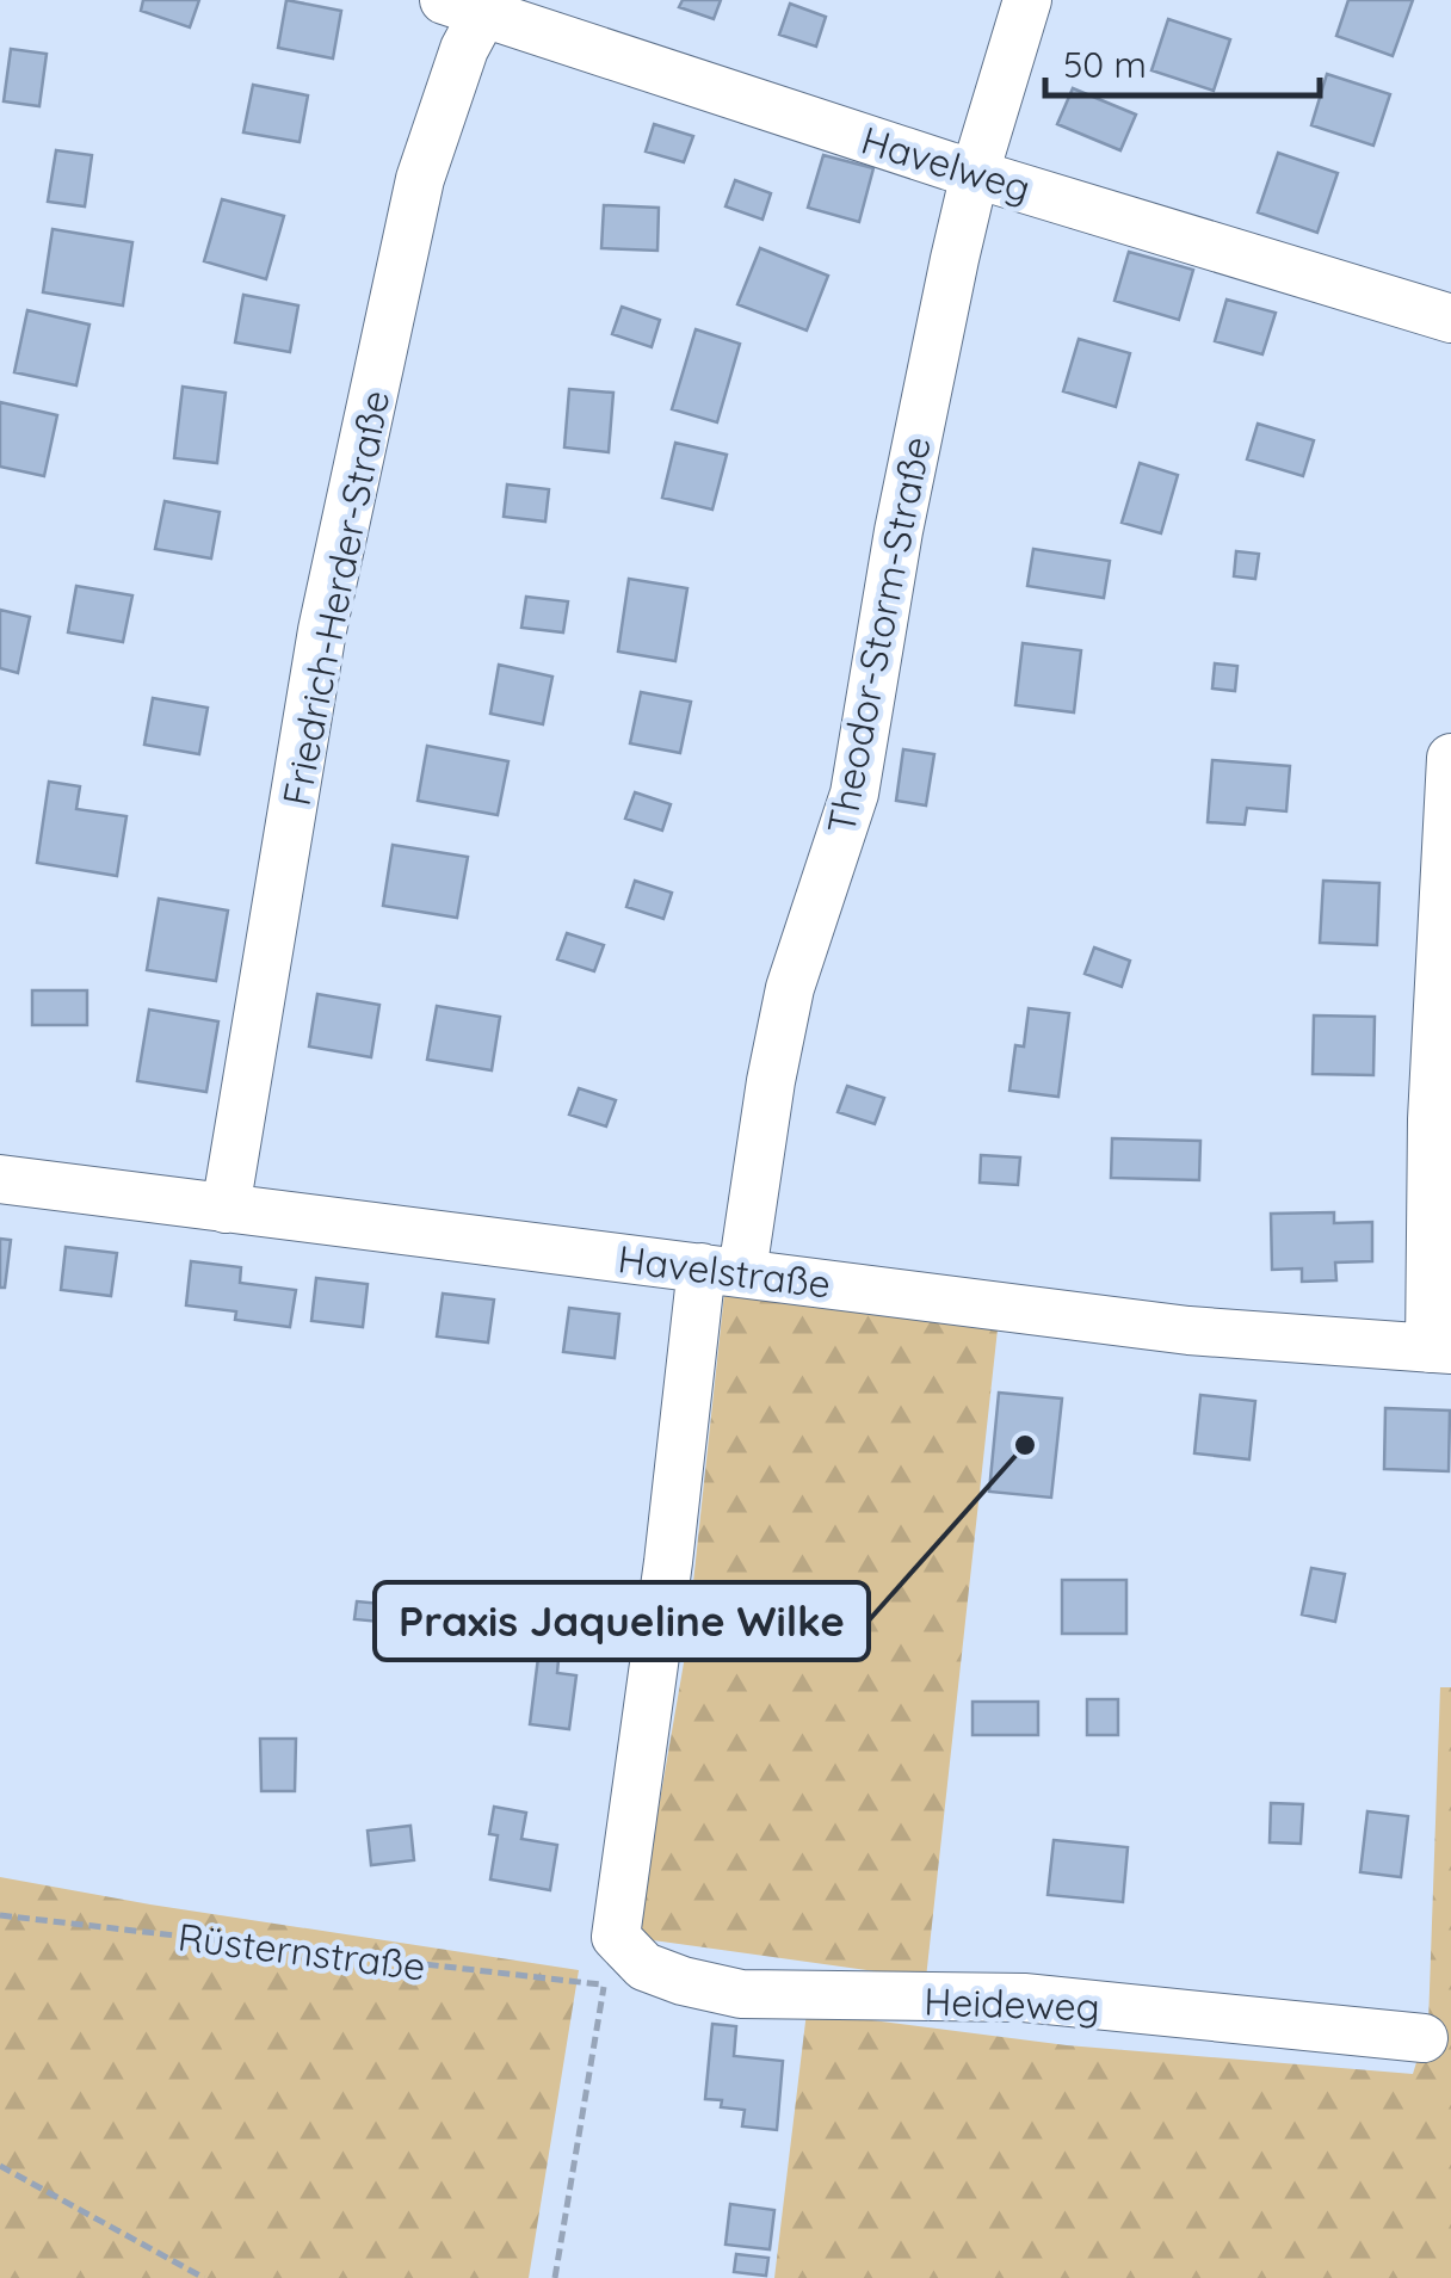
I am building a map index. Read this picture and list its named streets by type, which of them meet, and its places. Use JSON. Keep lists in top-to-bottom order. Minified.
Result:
{"streets":{"street":["Havelweg","Friedrich-Herder-Straße","Theodor-Storm-Straße","Havelstraße","Heideweg"],"path":["Rüsternstraße"]},"crossings":[["Havelweg","Friedrich-Herder-Straße"],["Havelweg","Theodor-Storm-Straße"],["Friedrich-Herder-Straße","Havelstraße"],["Theodor-Storm-Straße","Havelstraße"]],"places":["Praxis Jaqueline Wilke"],"scale_bar":"50 m"}
